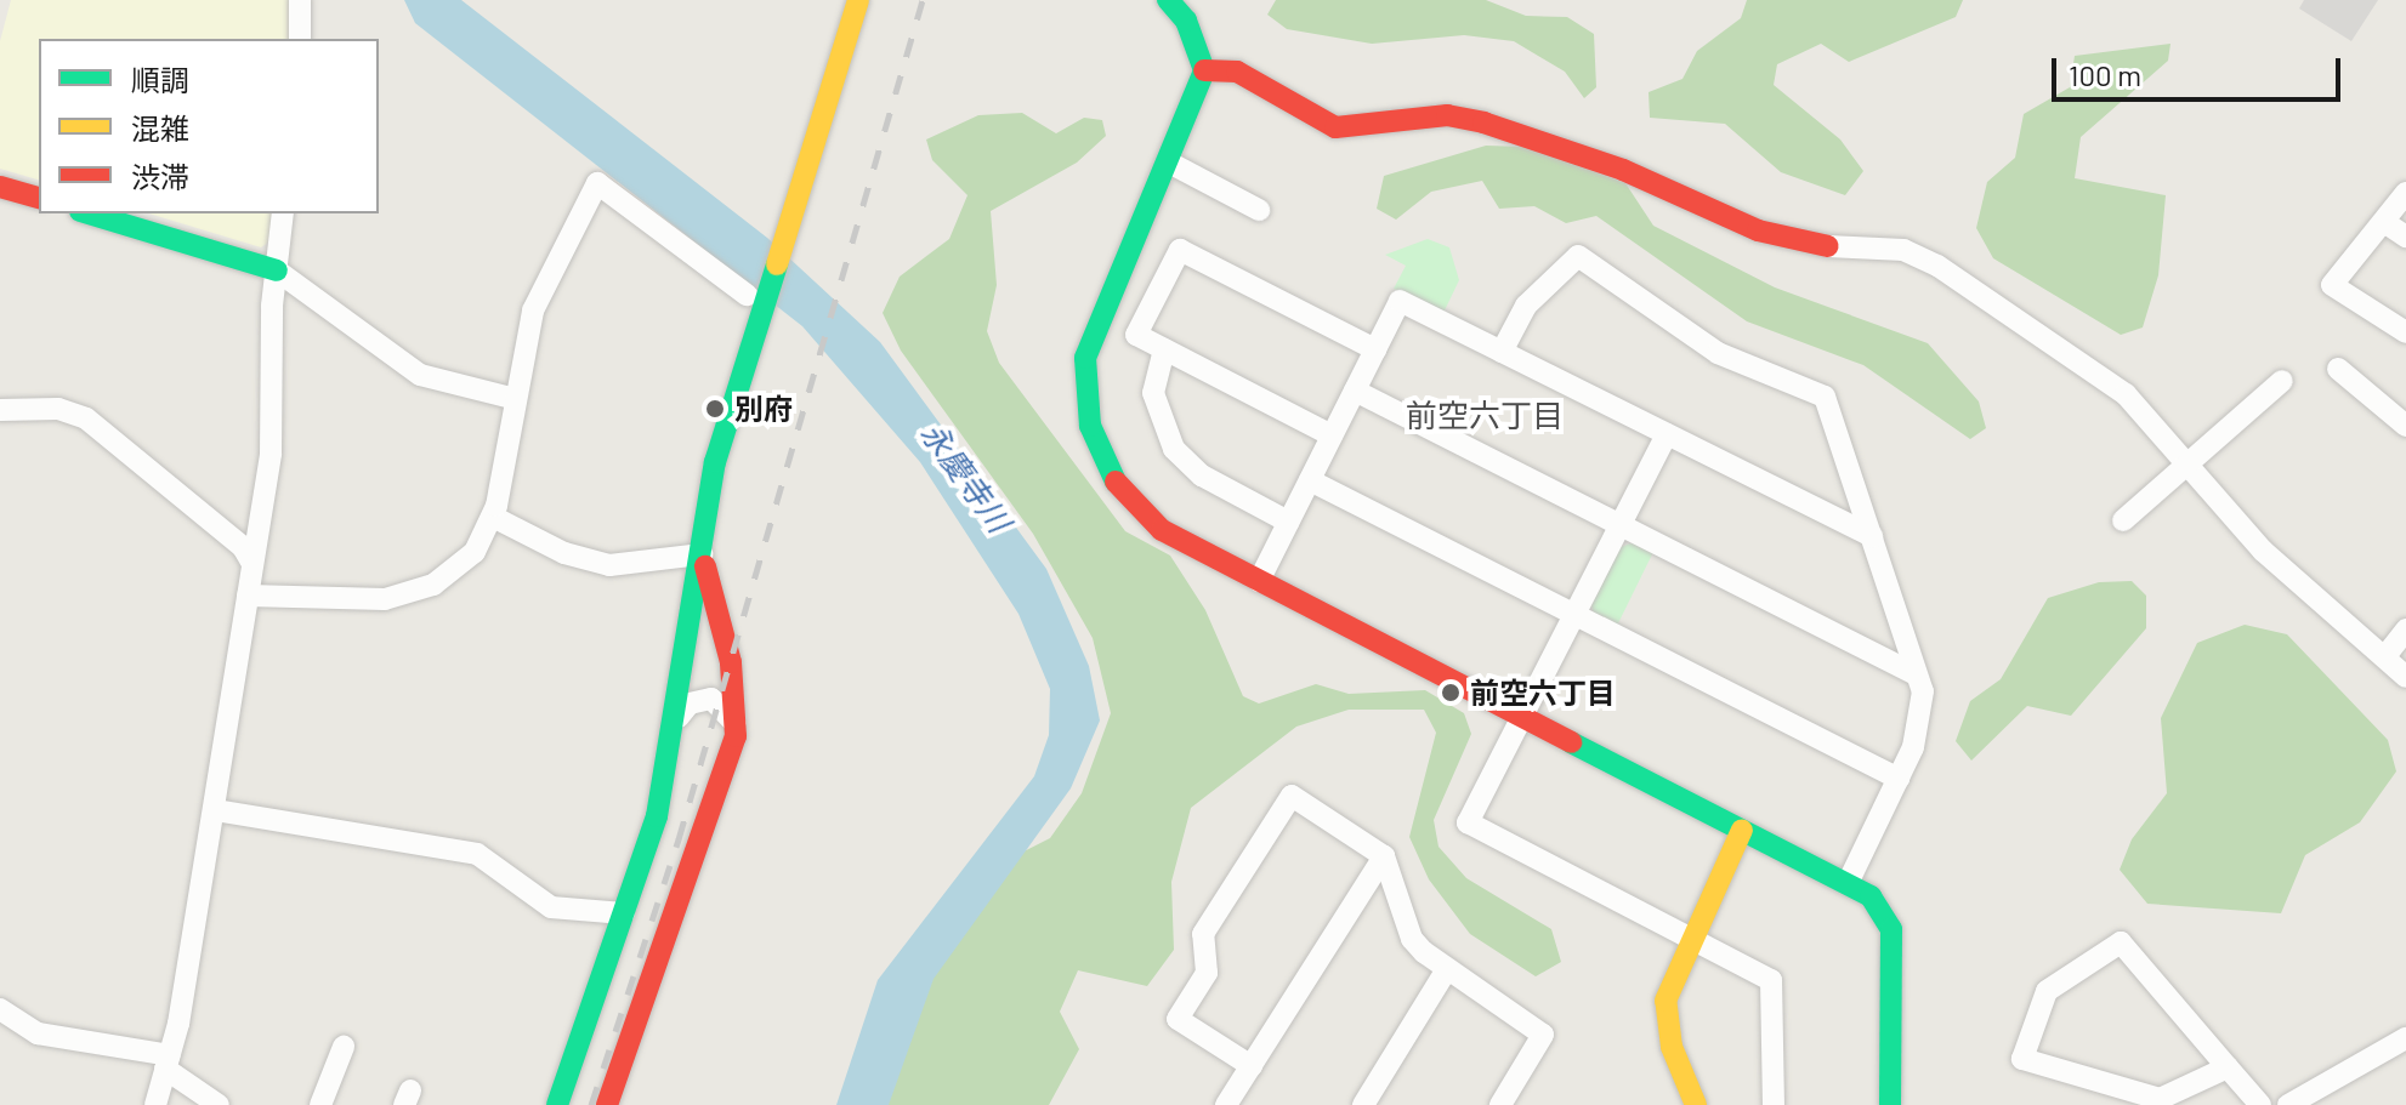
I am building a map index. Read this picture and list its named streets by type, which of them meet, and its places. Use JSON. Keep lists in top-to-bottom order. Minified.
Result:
{"districts":["前空六丁目"],"water":["永慶寺川"],"places":["別府","前空六丁目"],"legend":["順調","混雑","渋滞"],"scale_bar":"100 m"}
